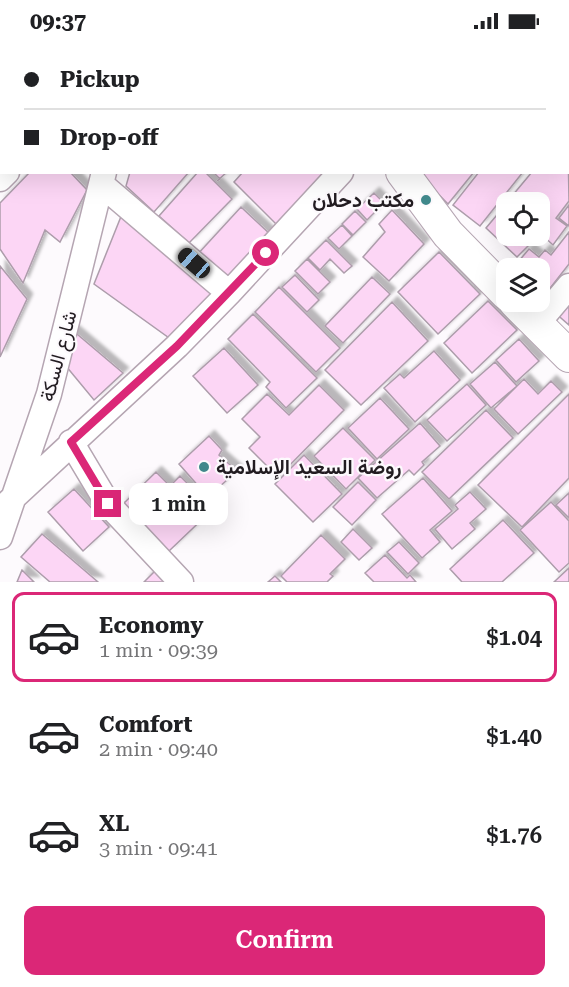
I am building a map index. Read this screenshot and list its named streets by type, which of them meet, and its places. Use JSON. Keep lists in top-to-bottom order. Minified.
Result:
{"streets":{"street":["شارع السكة"]},"places":["مكتب دحلان","روضة السعيد الإسلامية"],"page":{"status":"09:37","banner":["Pickup","Drop-off"],"bubble":"1 min","list":[{"name":"Economy","note":"1 min · 09:39","value":"$1.04"},{"name":"Comfort","note":"2 min · 09:40","value":"$1.40"},{"name":"XL","note":"3 min · 09:41","value":"$1.76"}],"buttons":"Confirm"}}
